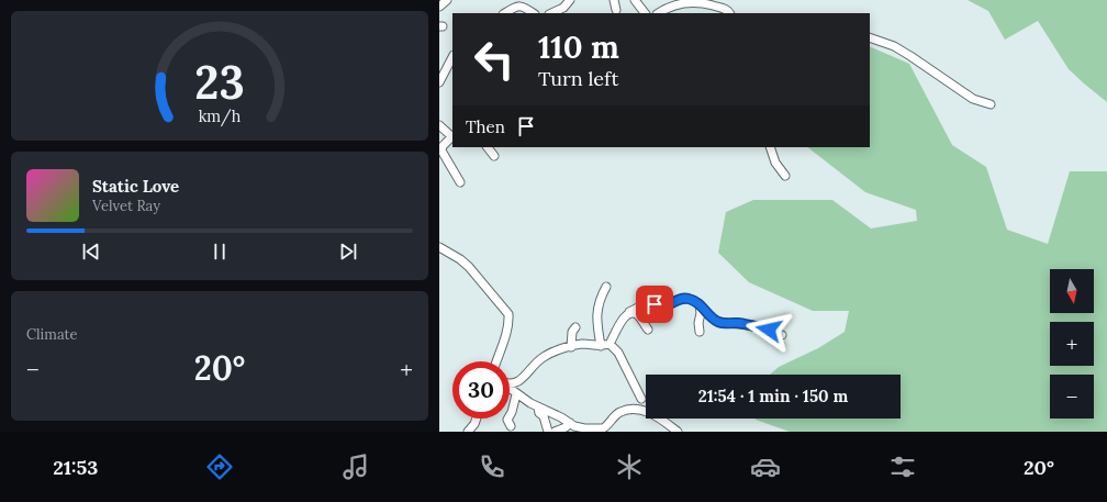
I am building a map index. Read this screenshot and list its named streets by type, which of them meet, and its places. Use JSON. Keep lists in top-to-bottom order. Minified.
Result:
{"north":"bottom","page":{"turn":["110 m","Turn left"],"then":"Then","song":["Static Love","Velvet Ray"],"map_buttons":["+","−"],"tile":"Climate","heat":["−","20°","+"],"limit":"30","trip":"21:54 · 1 min · 150 m","tabs":["21:53","20°"],"gauge":["23","km/h"]}}
